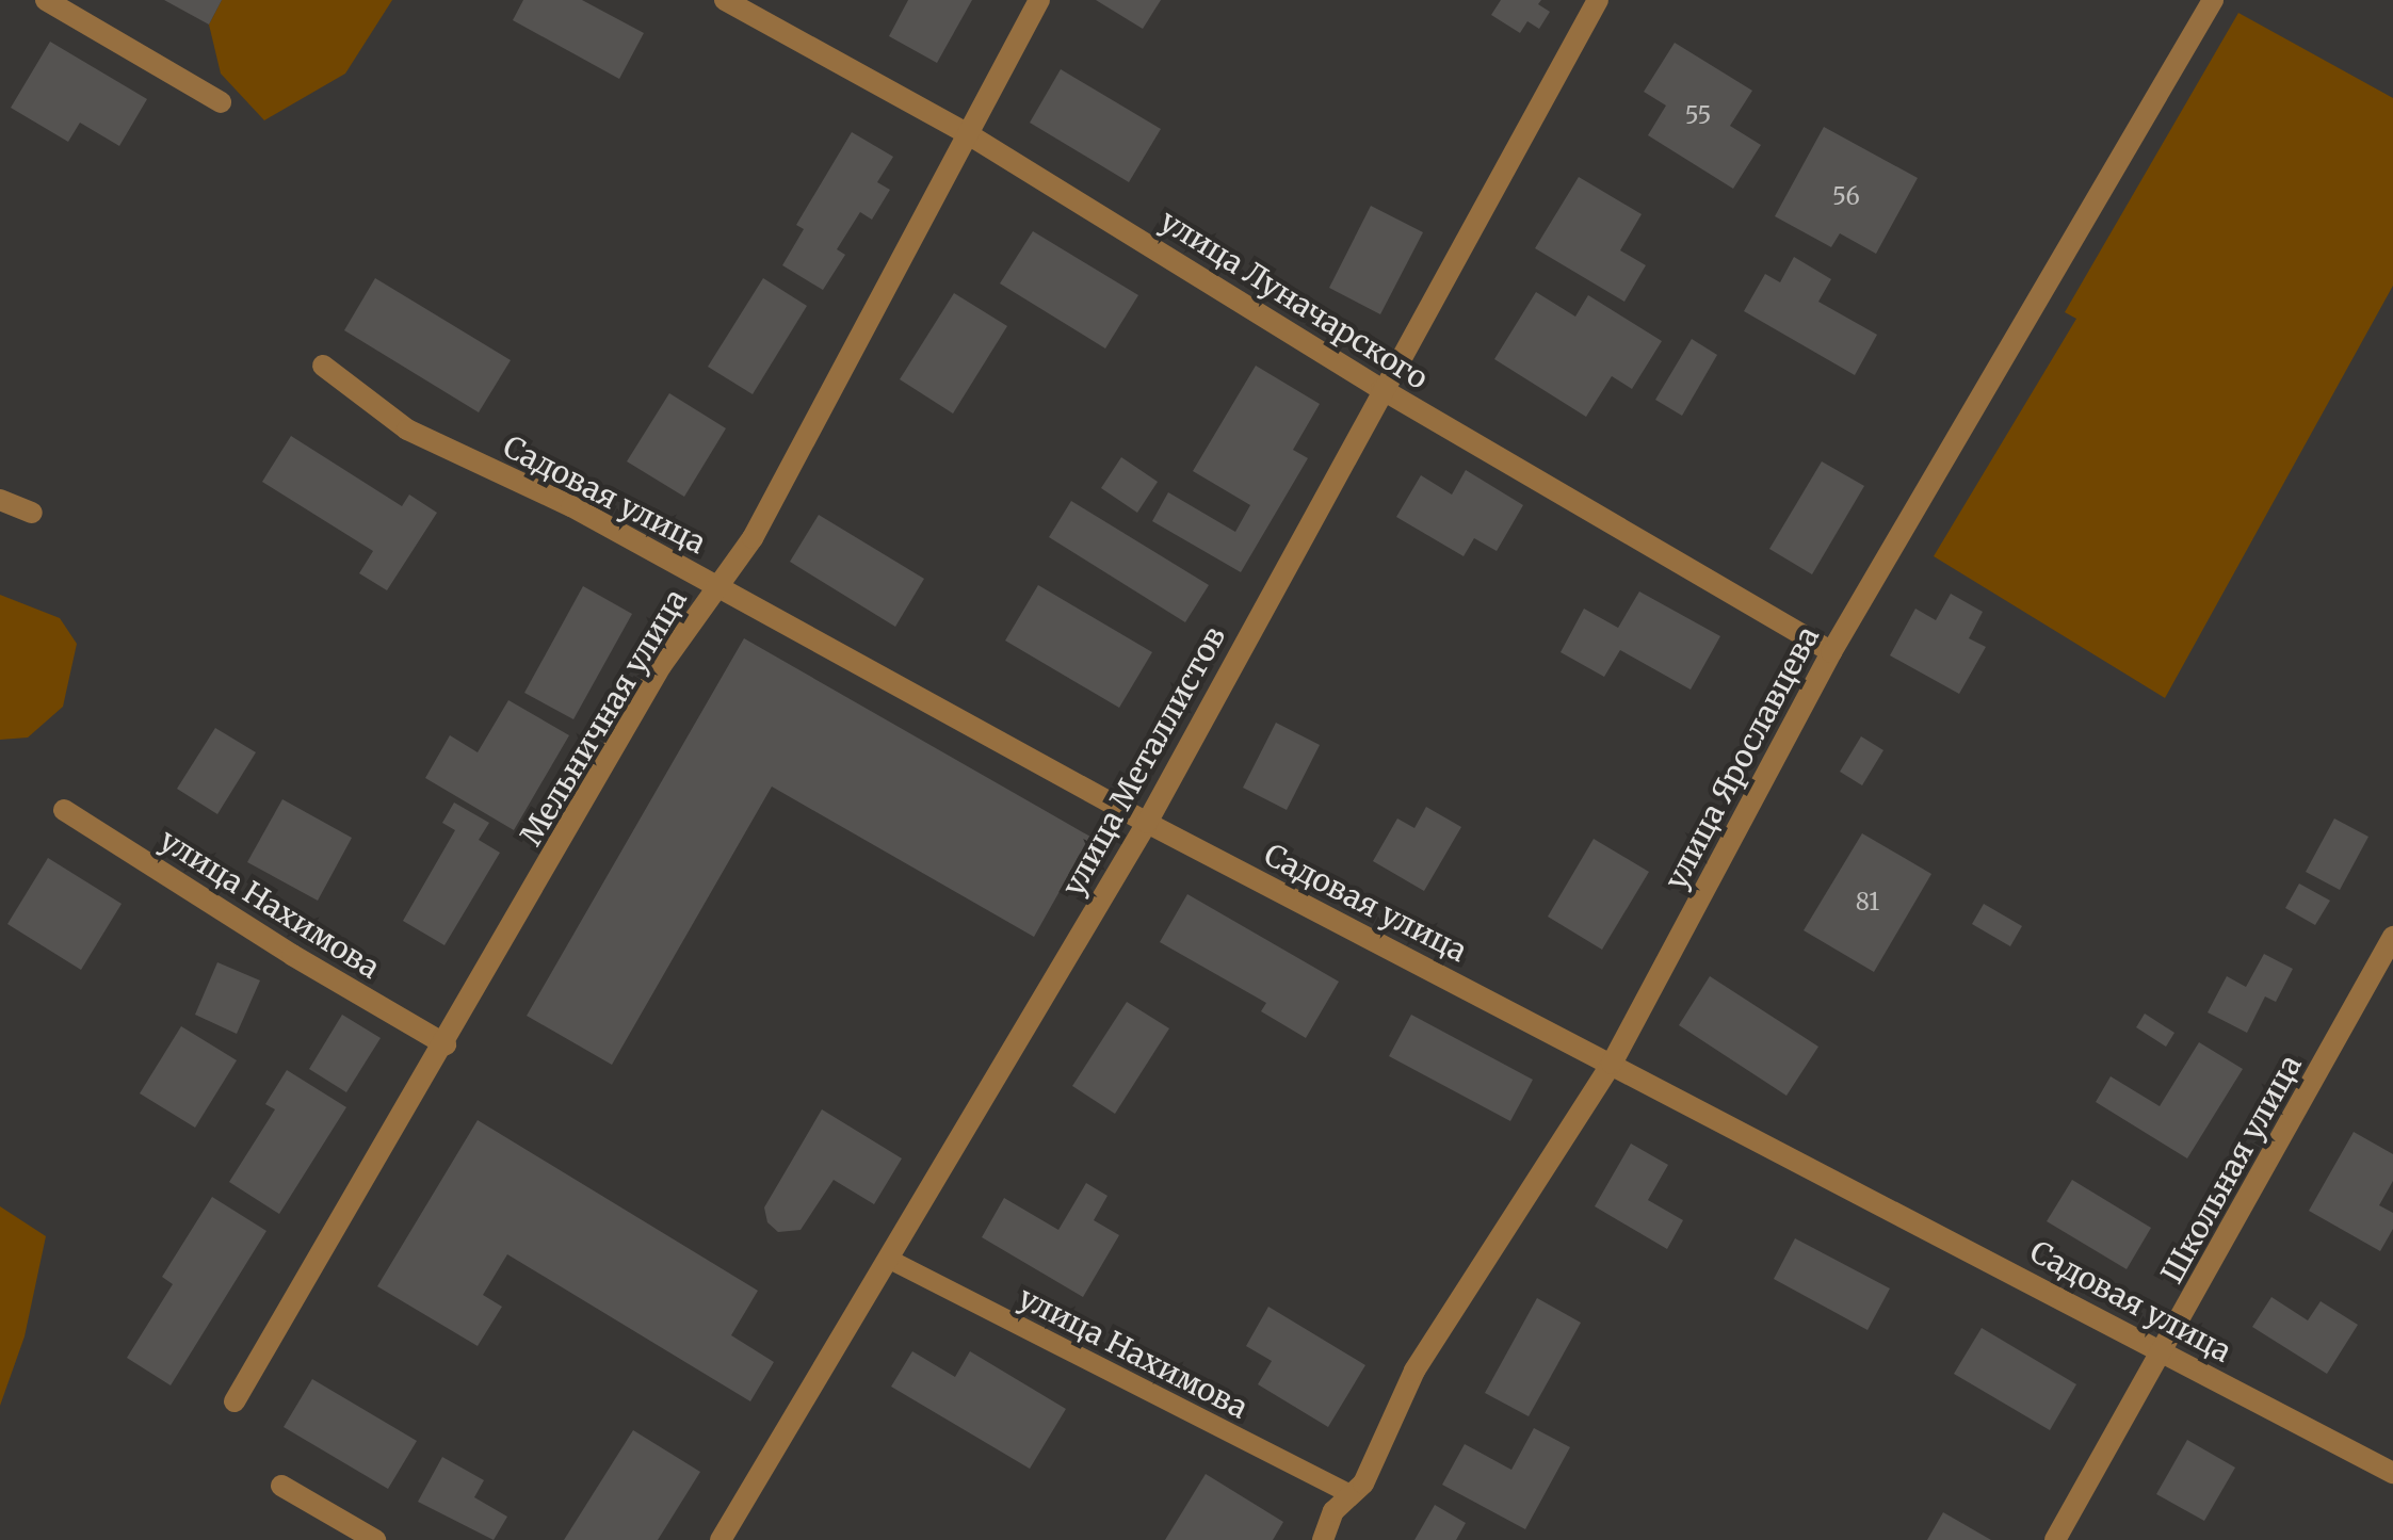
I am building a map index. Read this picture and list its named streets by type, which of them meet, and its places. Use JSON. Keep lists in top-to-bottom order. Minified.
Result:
{"streets":{"street":["улица Луначарского","Садовая улица","Мельничная улица","улица Ярославцева","улица Металлистов","улица Нахимова","Школьная улица"]},"crossings":[["улица Луначарского","Мельничная улица"],["улица Луначарского","улица Ярославцева"],["улица Луначарского","улица Металлистов"],["Садовая улица","Мельничная улица"],["Садовая улица","улица Ярославцева"],["Садовая улица","улица Металлистов"],["Садовая улица","Школьная улица"],["Мельничная улица","улица Нахимова"],["улица Ярославцева","улица Нахимова"],["улица Металлистов","улица Нахимова"]],"house_numbers":["55","56","81"]}
